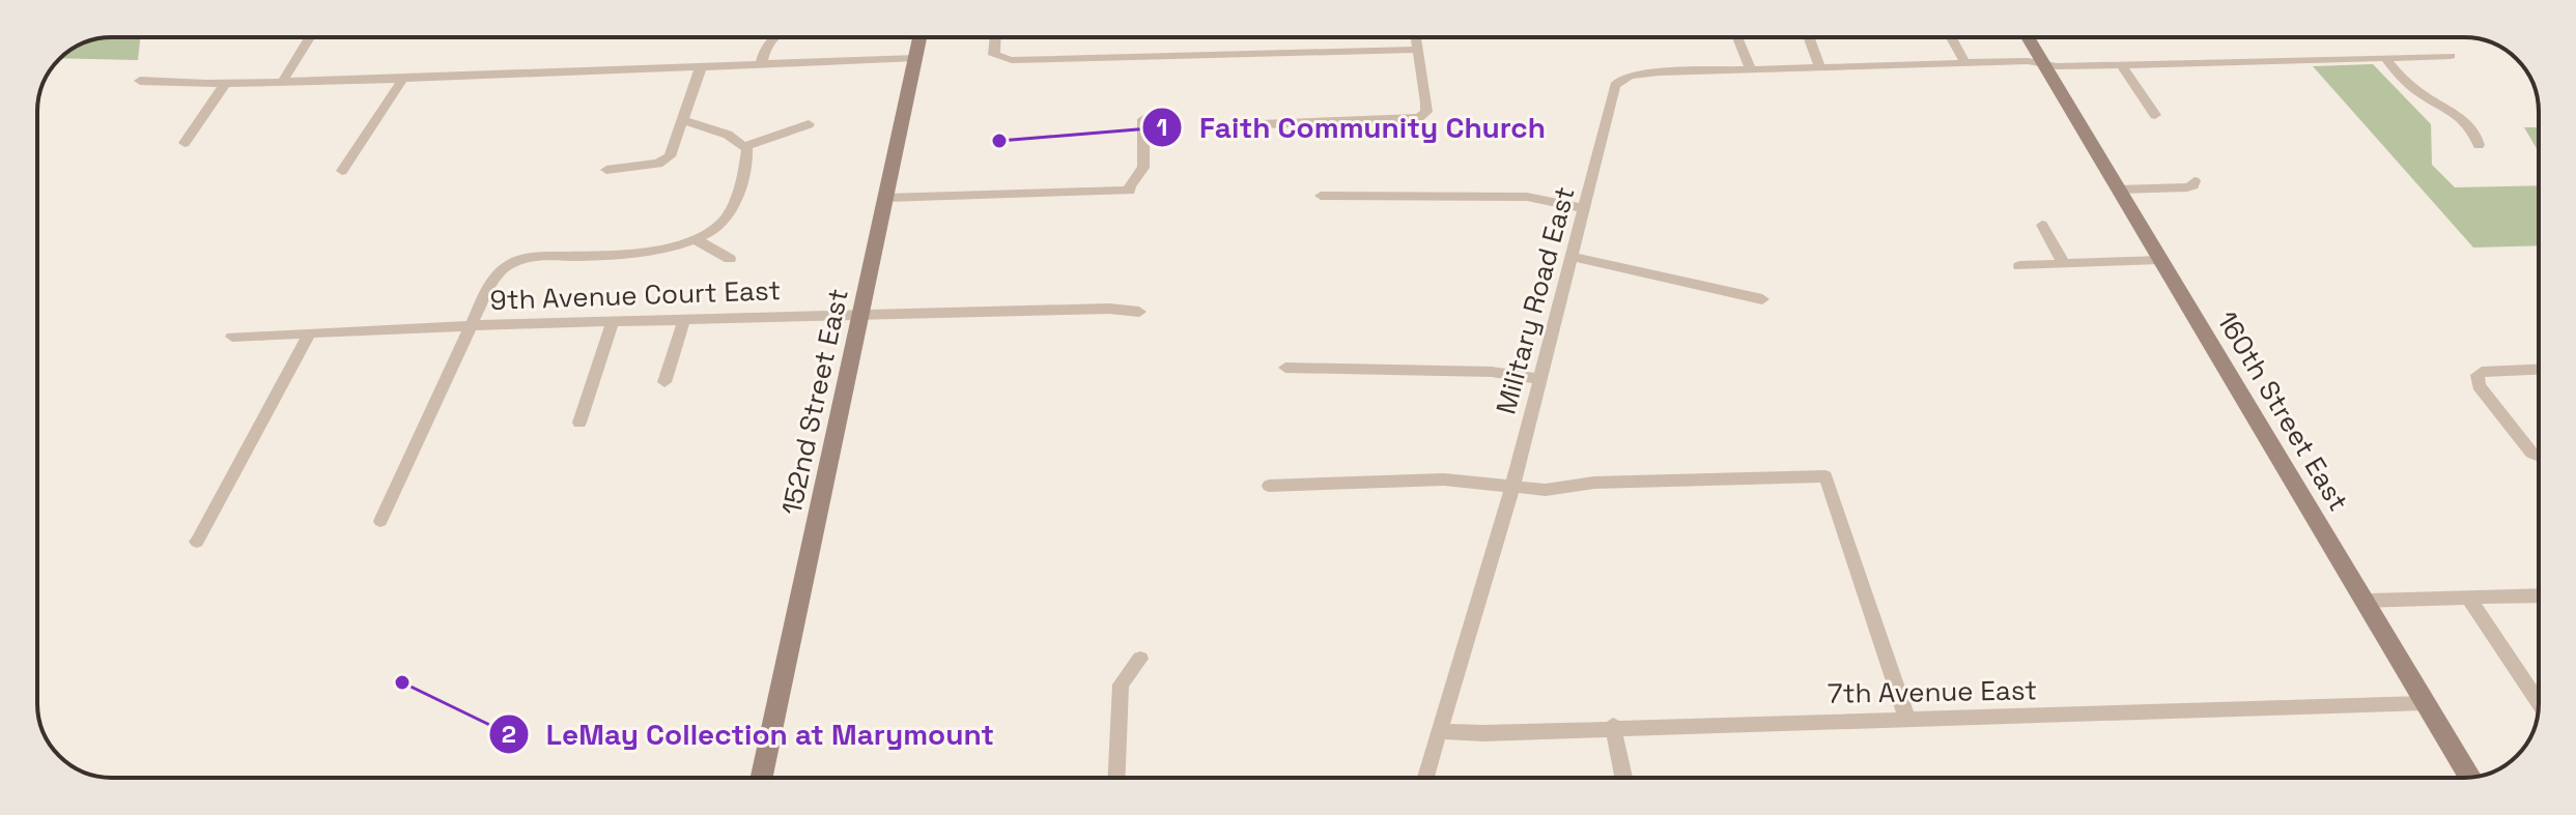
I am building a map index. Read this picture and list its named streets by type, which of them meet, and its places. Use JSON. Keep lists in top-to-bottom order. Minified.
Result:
{"streets":{"main road":["152nd Street East","160th Street East"],"street":["9th Avenue Court East","Military Road East","7th Avenue East"]},"crossings":[["9th Avenue Court East","152nd Street East"],["Military Road East","160th Street East"],["Military Road East","7th Avenue East"],["160th Street East","7th Avenue East"]],"places":["Faith Community Church","LeMay Collection at Marymount"]}
